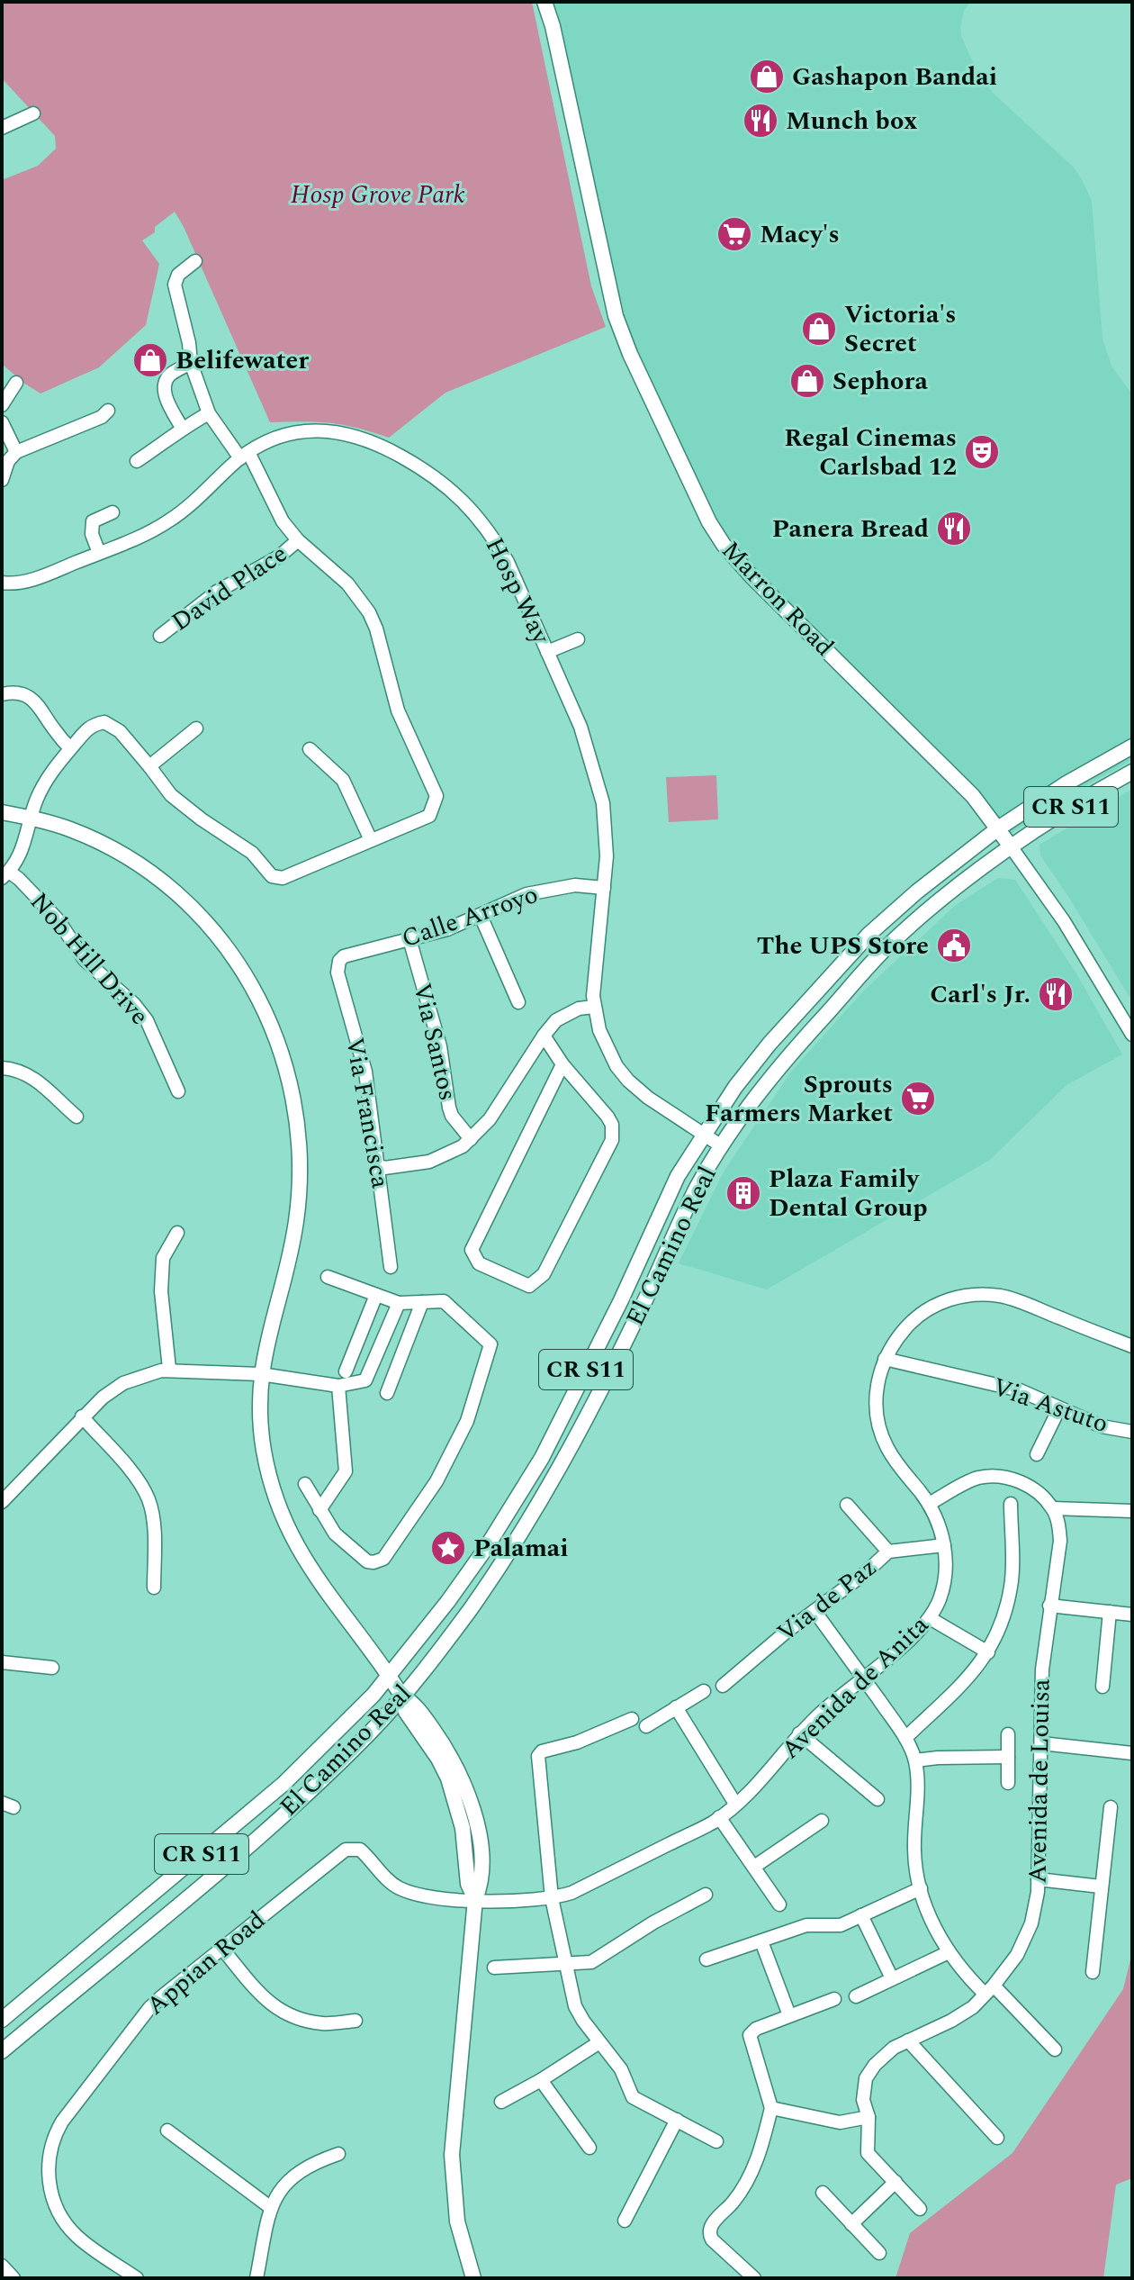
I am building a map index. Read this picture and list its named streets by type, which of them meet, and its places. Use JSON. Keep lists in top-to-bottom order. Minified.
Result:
{"streets":{"main road":["Marron Road","CR S11","El Camino Real"],"street":["David Place","Hosp Way","Calle Arroyo","Nob Hill Drive","Via Santos","Via Francisca","Via Astuto","Via de Paz","Avenida de Anita","Avenida de Louisa","Appian Road"]},"crossings":[["Hosp Way","Calle Arroyo"],["Hosp Way","El Camino Real"],["Marron Road","El Camino Real"],["Calle Arroyo","Via Santos"],["Calle Arroyo","Via Francisca"],["Via Astuto","Avenida de Anita"],["Via de Paz","Avenida de Anita"],["Avenida de Anita","Appian Road"]],"parks":["Hosp Grove Park"],"places":{"shop":["Gashapon Bandai","Victoria's Secret","Belifewater","Sephora"],"restaurant":["Munch box","Panera Bread","Carl's Jr."],"supermarket":["Macy's","Sprouts Farmers Market"],"theatre":["Regal Cinemas Carlsbad 12"],"public building":["The UPS Store"],"building":["Plaza Family Dental Group"],"place":["Palamai"]}}
